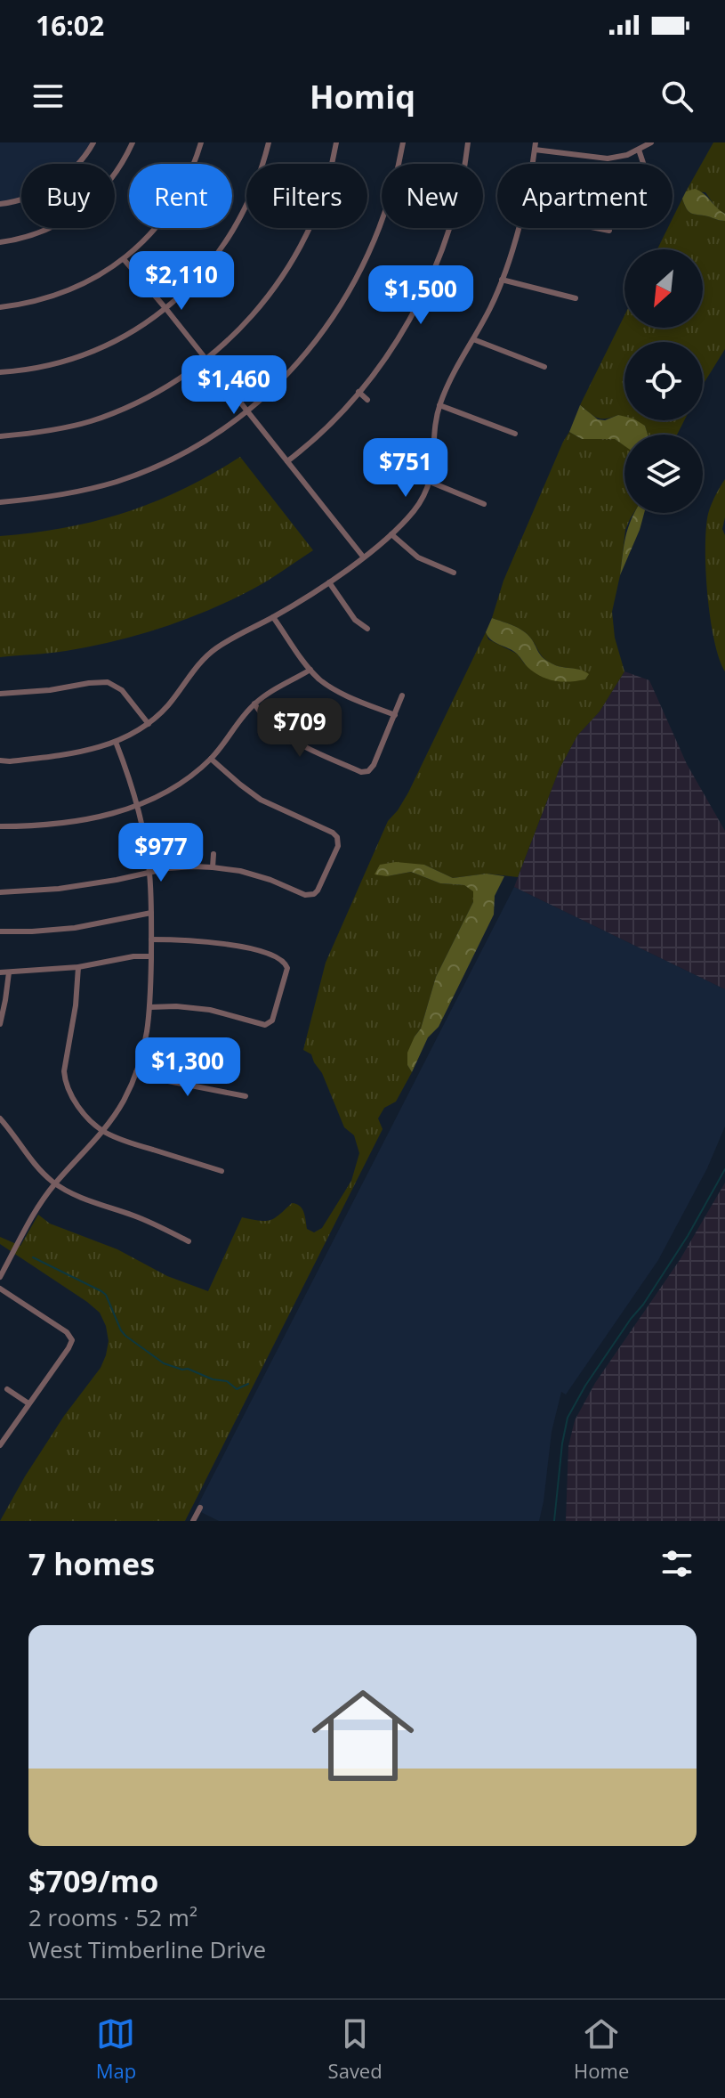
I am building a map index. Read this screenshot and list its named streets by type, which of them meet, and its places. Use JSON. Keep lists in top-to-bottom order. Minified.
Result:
{"north":"bottom left","page":{"status":"16:02","header":"Homiq","chip":["Buy","Rent","Filters","New","Apartment"],"price":["$2,110","$1,500","$1,460","$751","$709","$977","$1,300"],"heading":"7 homes","list":[{"name":"$709/mo","note":"2 rooms · 52 m² · West Timberline Drive"}],"tabs":["Map","Saved","Home"]}}
